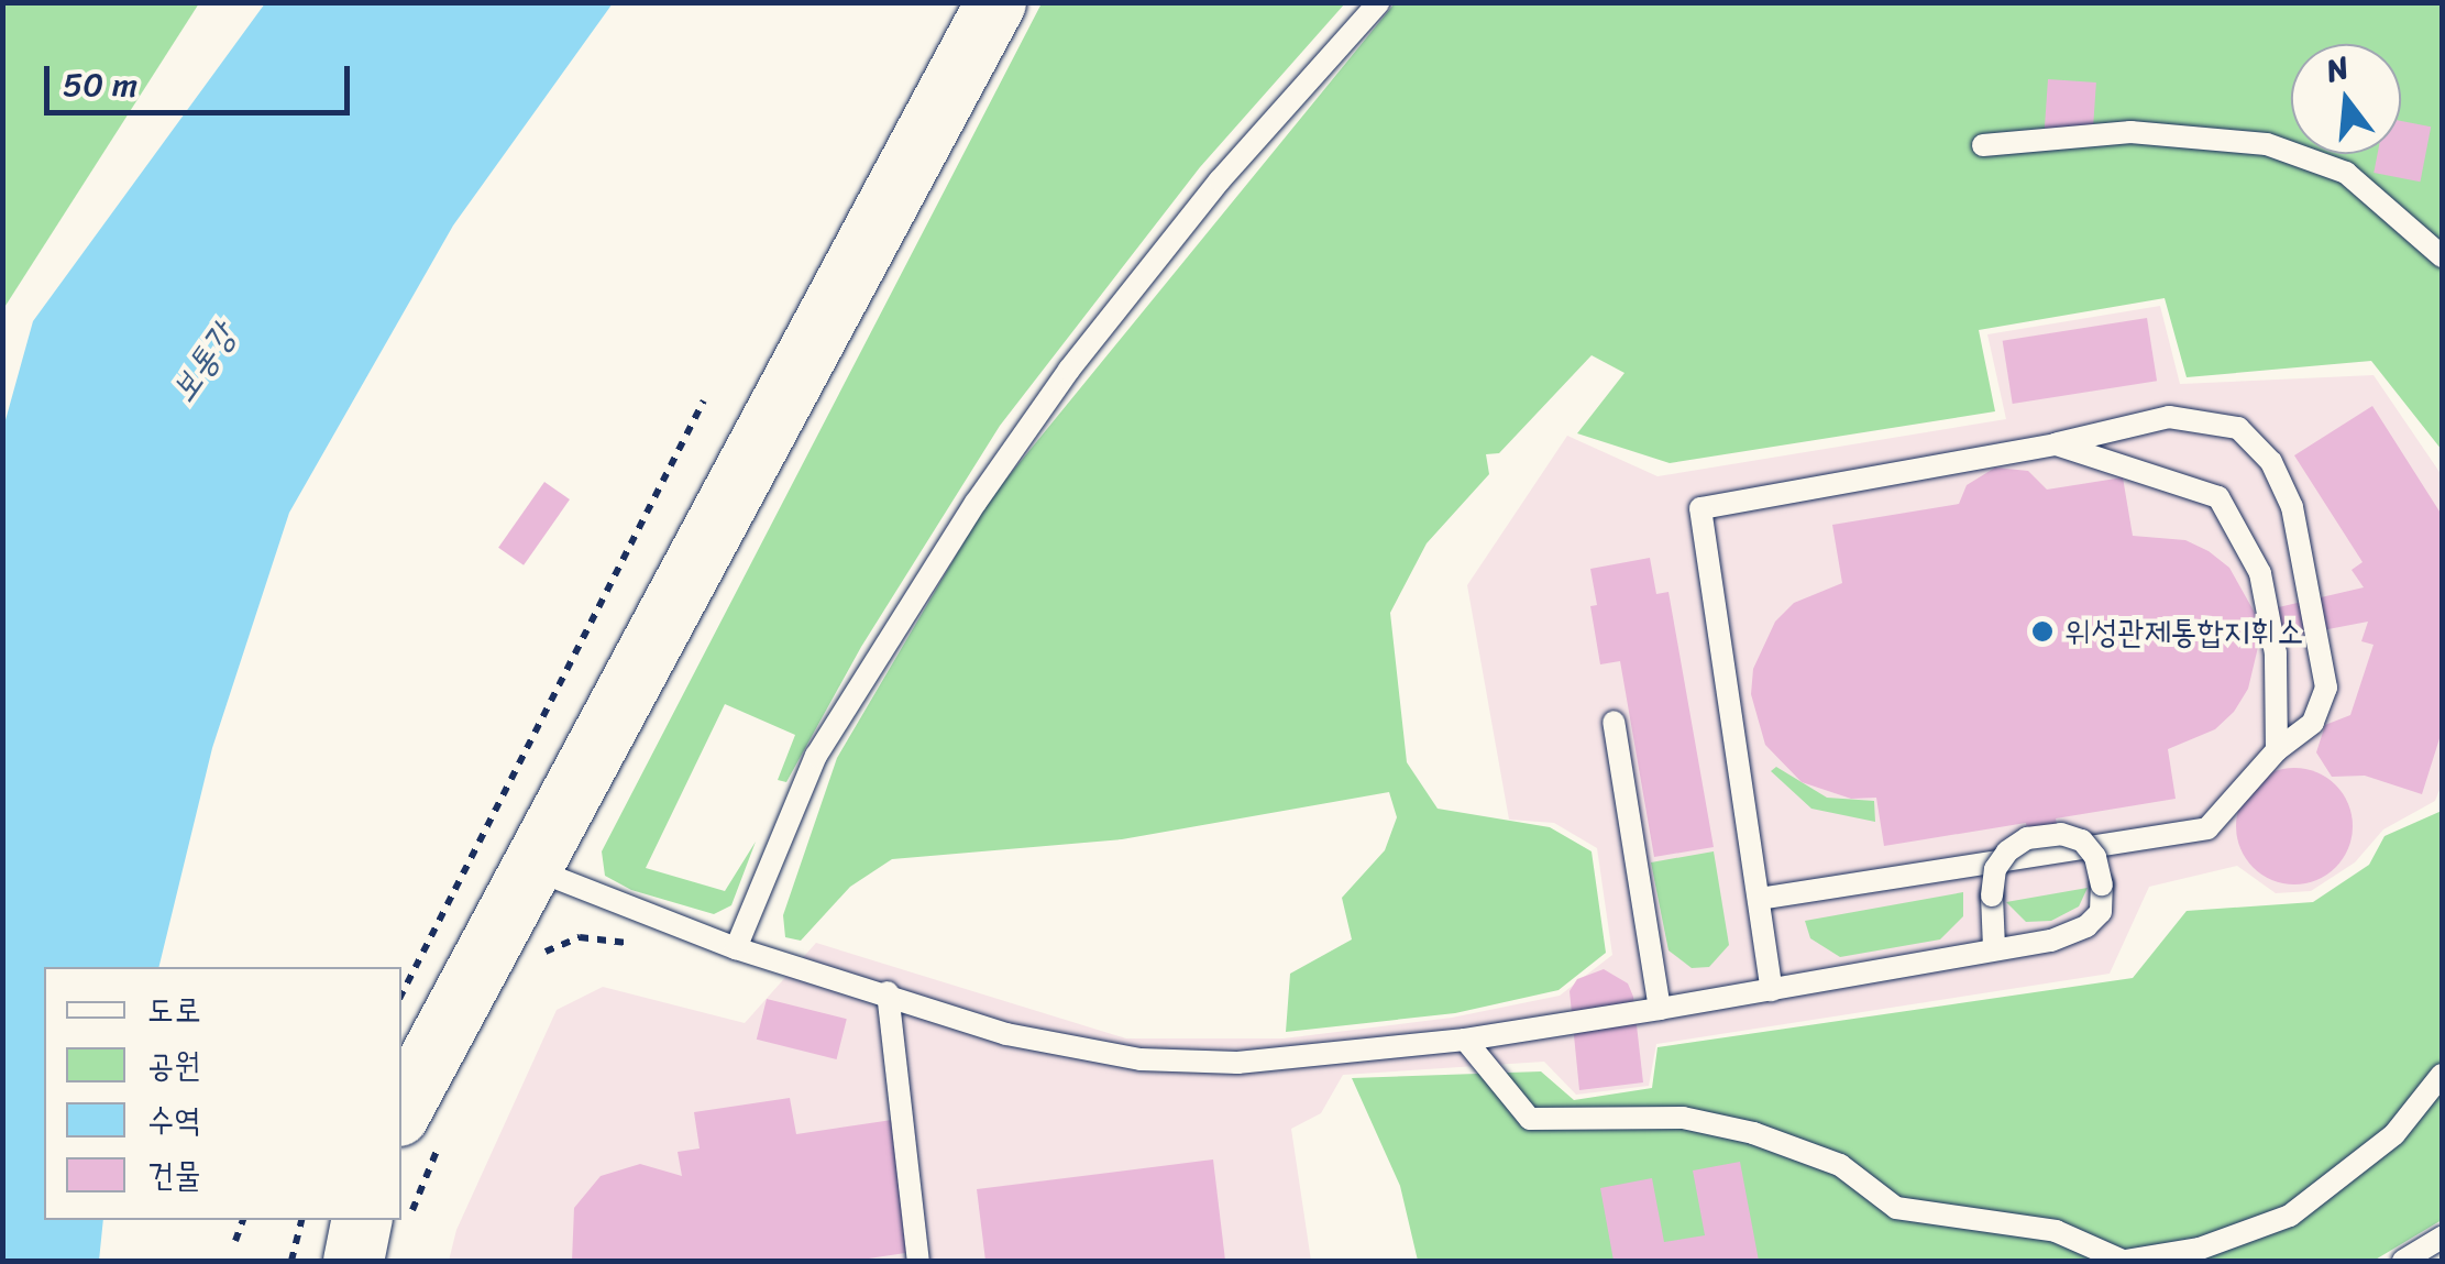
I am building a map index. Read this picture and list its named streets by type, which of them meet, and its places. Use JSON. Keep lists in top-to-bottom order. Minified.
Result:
{"water":["보통강"],"places":["위성관제통합지휘소"],"legend":["도로","공원","수역","건물"],"scale_bar":"50 m","north":"top"}
